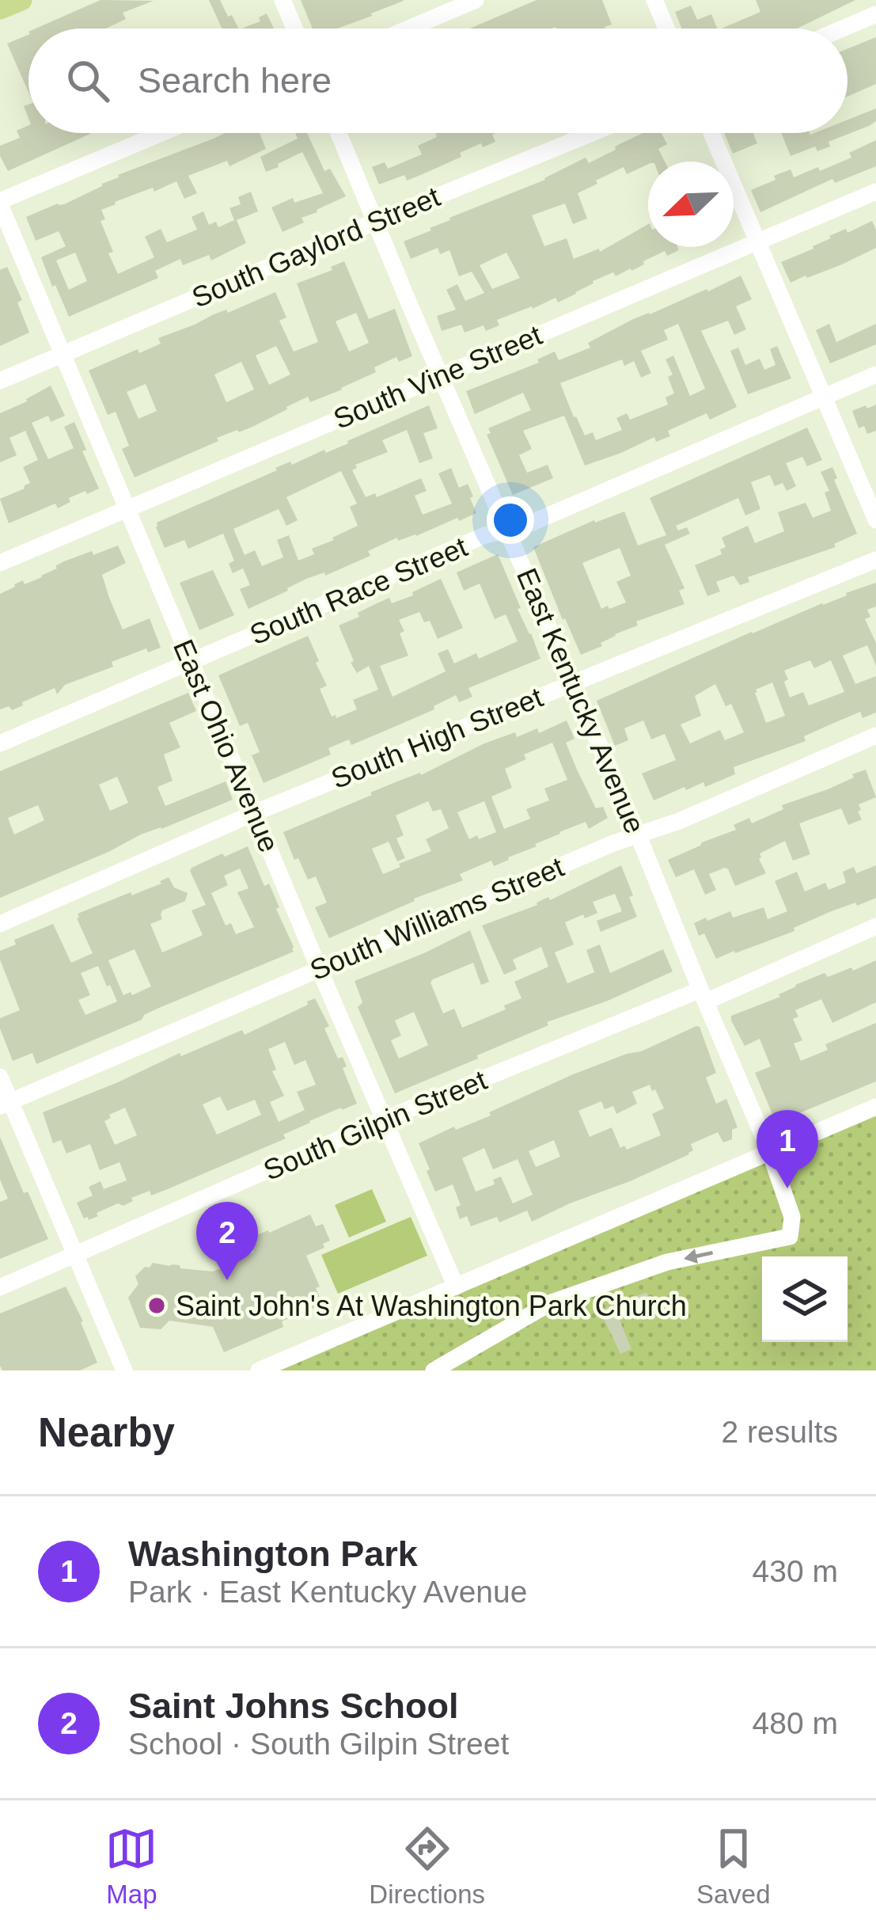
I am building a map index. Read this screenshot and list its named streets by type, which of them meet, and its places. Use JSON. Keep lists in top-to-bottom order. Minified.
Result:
{"streets":{"street":["South Gaylord Street","South Vine Street","South Race Street","East Kentucky Avenue","South High Street","East Ohio Avenue","South Williams Street","South Gilpin Street"]},"crossings":[["South Gaylord Street","East Kentucky Avenue"],["South Gaylord Street","East Ohio Avenue"],["South Vine Street","East Kentucky Avenue"],["South Vine Street","East Ohio Avenue"],["South Race Street","East Kentucky Avenue"],["South Race Street","East Ohio Avenue"],["East Kentucky Avenue","South High Street"],["East Kentucky Avenue","South Williams Street"],["East Kentucky Avenue","South Gilpin Street"],["South High Street","East Ohio Avenue"],["East Ohio Avenue","South Williams Street"],["East Ohio Avenue","South Gilpin Street"]],"places":["Saint John's At Washington Park Church"],"north":"bottom left","page":{"search":"Search here","pins":["1","2"],"heading":["Nearby","2 results"],"list":[{"mark":"1","name":"Washington Park","note":"Park · East Kentucky Avenue","value":"430 m"},{"mark":"2","name":"Saint Johns School","note":"School · South Gilpin Street","value":"480 m"}],"nav":["Map","Directions","Saved"]}}
